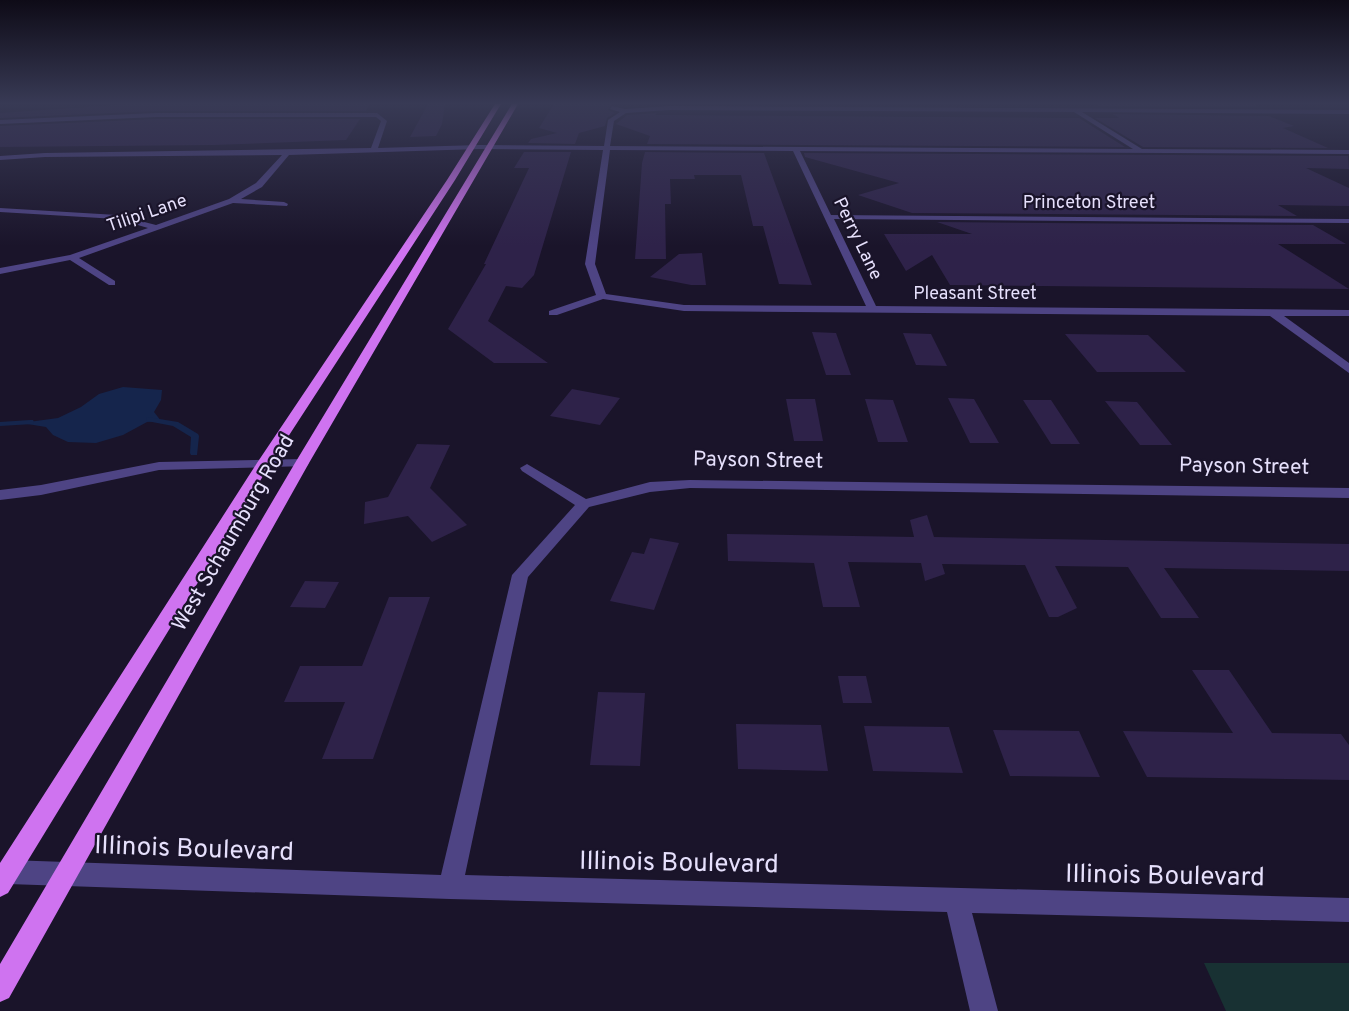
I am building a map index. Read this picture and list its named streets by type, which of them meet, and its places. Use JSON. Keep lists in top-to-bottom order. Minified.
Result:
{"streets":{"main road":["West Schaumburg Road"],"street":["Princeton Street","Tilipi Lane","Perry Lane","Pleasant Street","Payson Street","Illinois Boulevard"]},"crossings":[["Princeton Street","Perry Lane"],["Perry Lane","Pleasant Street"],["West Schaumburg Road","Illinois Boulevard"]]}
